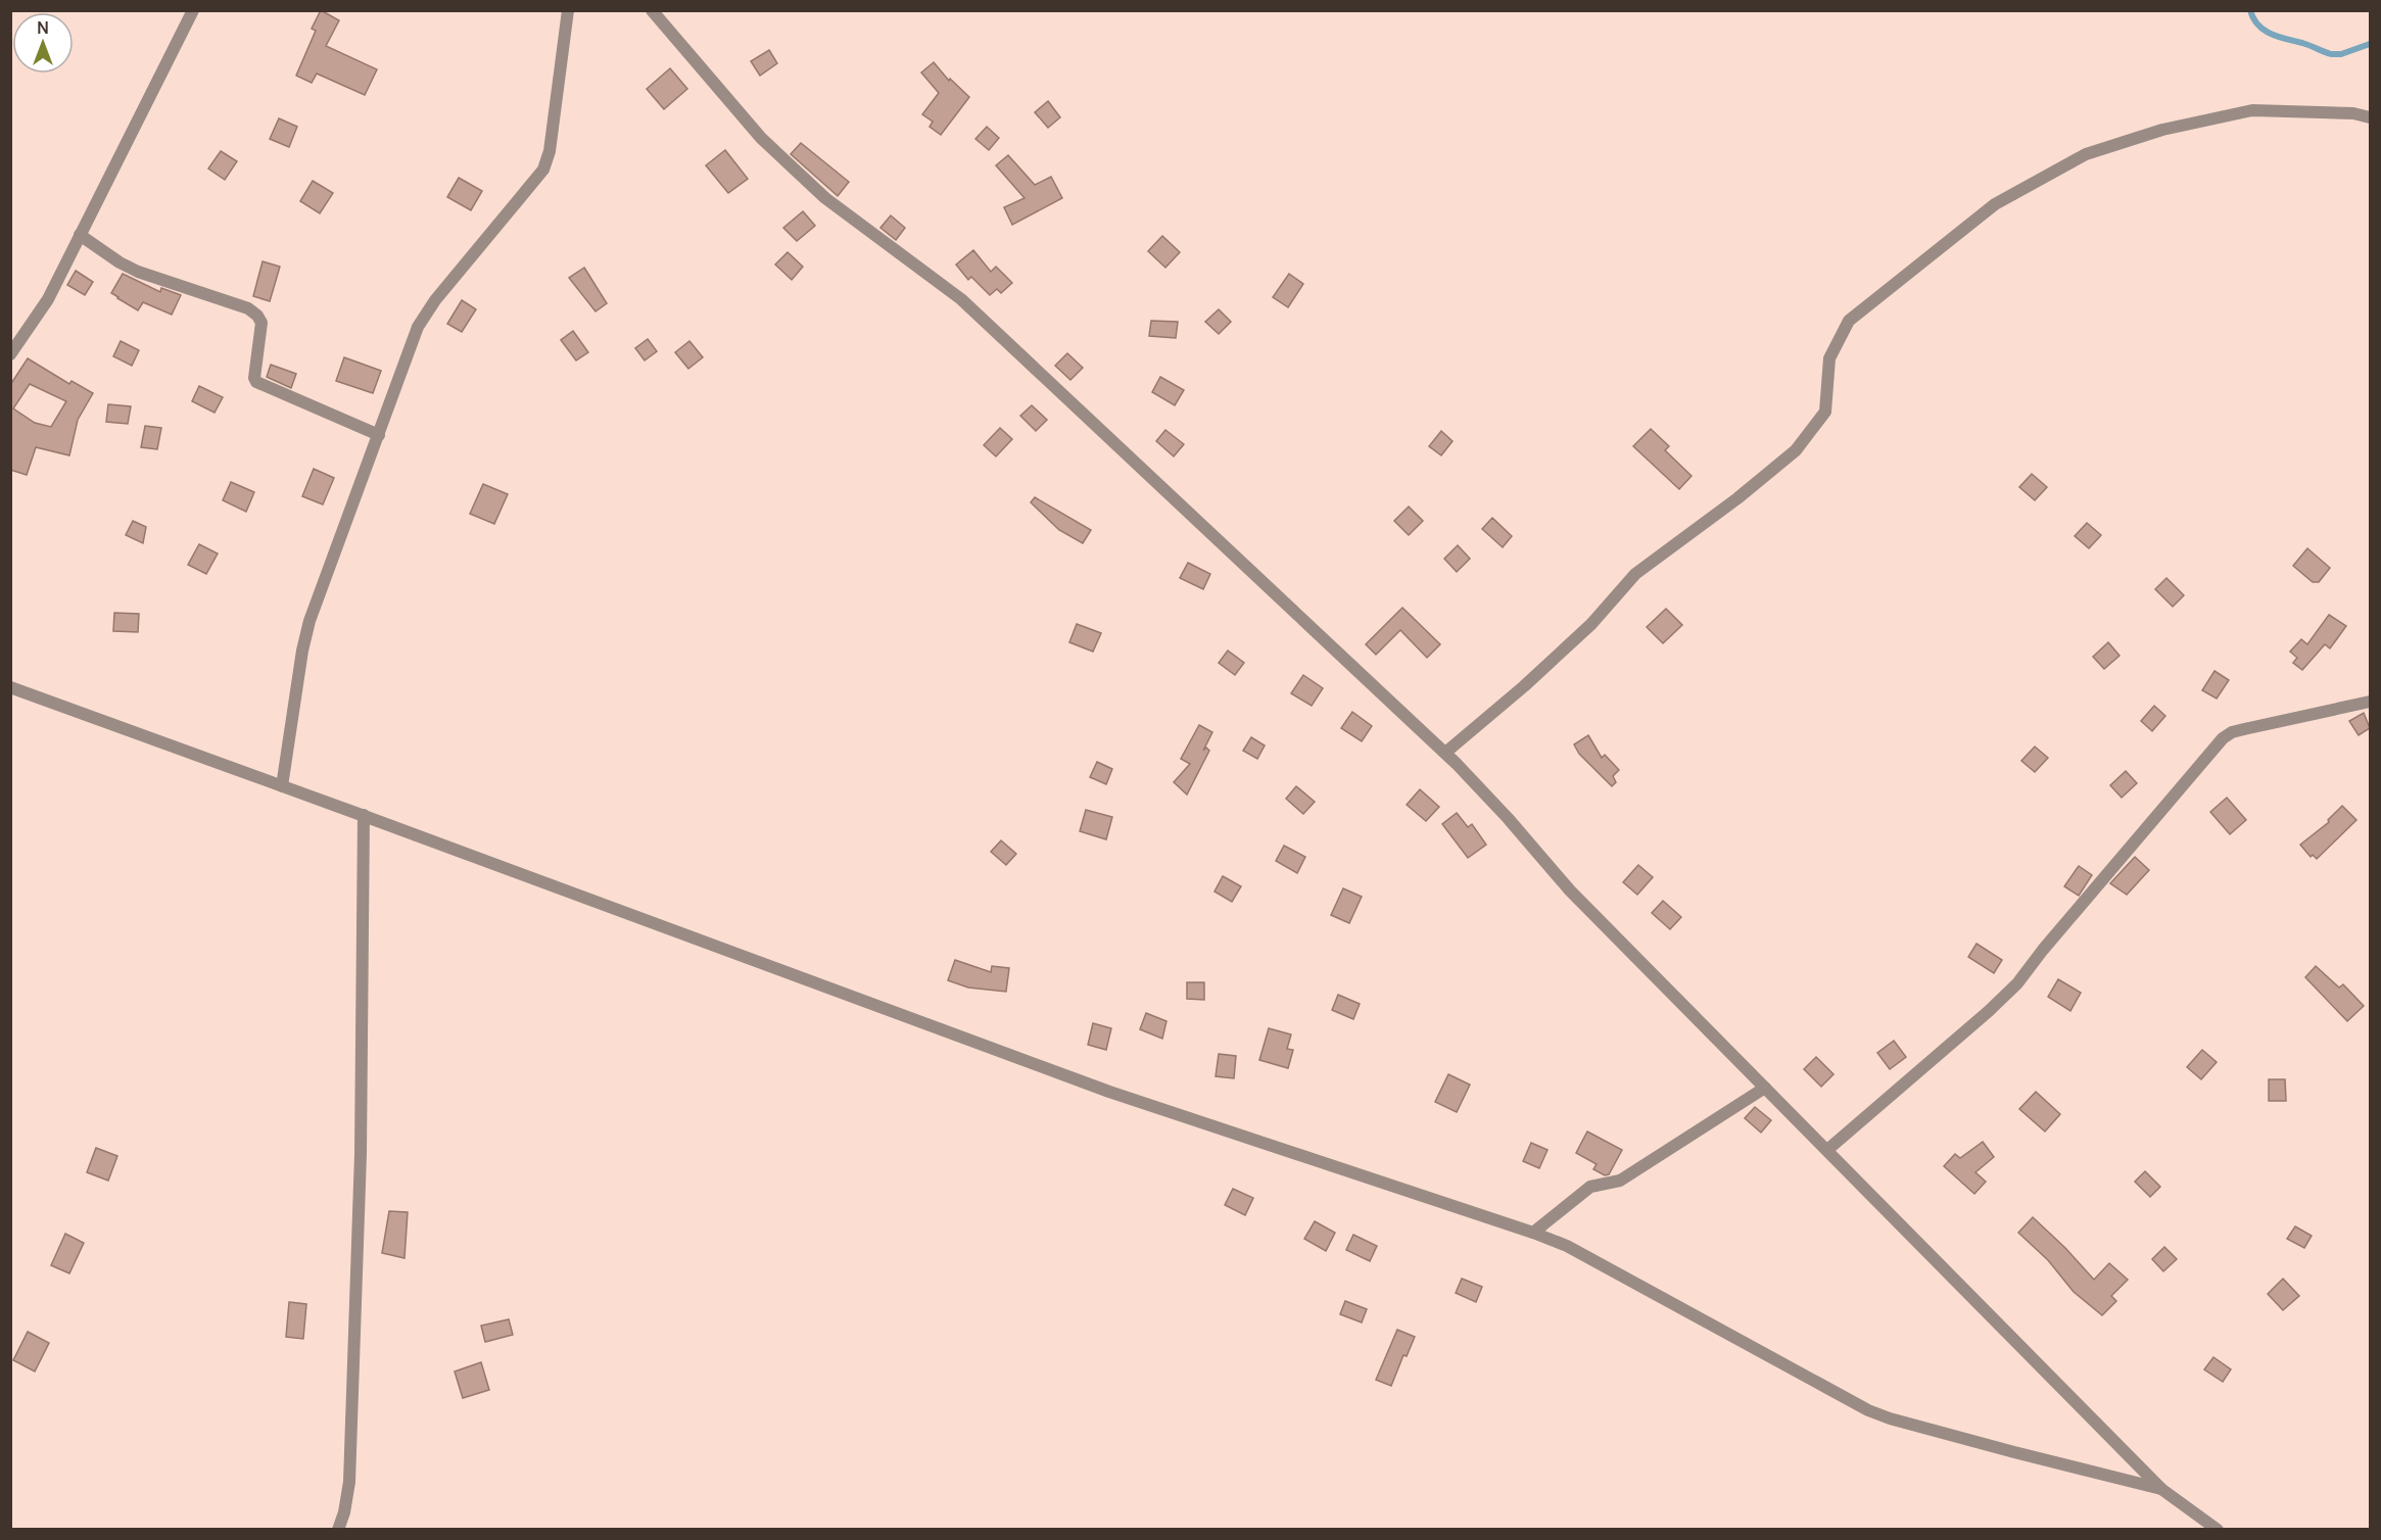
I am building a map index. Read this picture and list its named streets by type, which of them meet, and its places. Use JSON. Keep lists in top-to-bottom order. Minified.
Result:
{"north":"top"}
